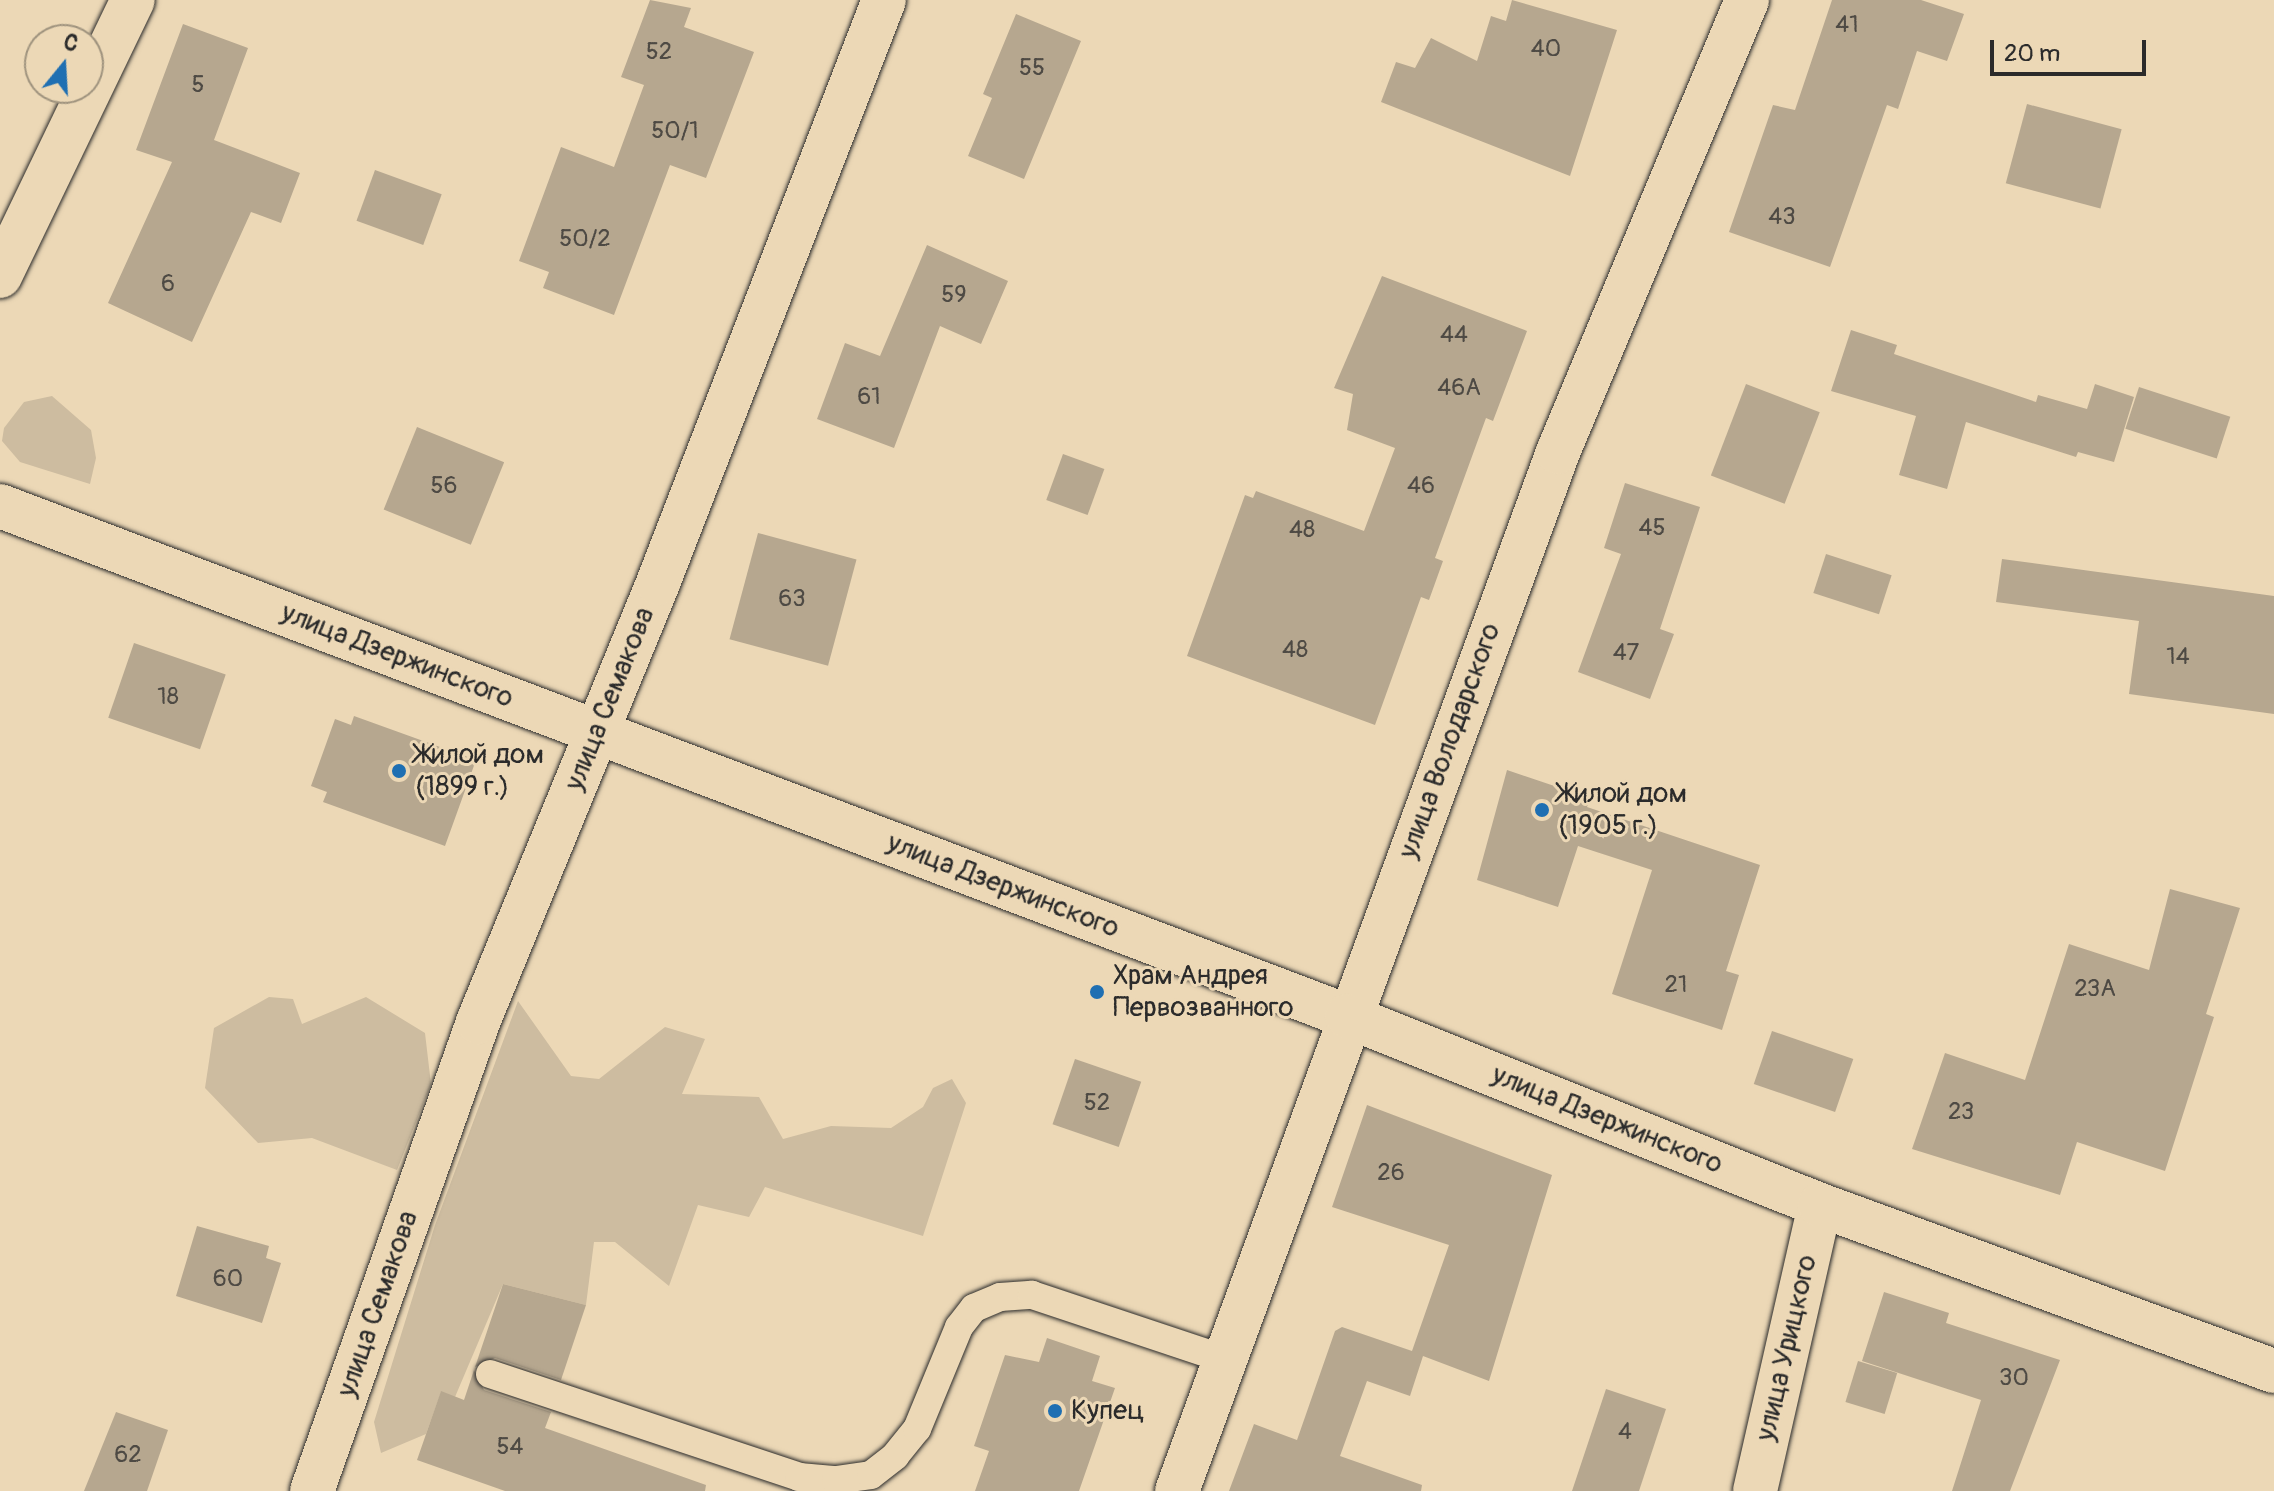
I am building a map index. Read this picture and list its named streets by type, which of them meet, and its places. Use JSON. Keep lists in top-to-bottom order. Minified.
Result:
{"streets":{"street":["улица Дзержинского","улица Семакова","улица Володарского","улица Урицкого"]},"crossings":[["улица Дзержинского","улица Семакова"],["улица Дзержинского","улица Володарского"],["улица Дзержинского","улица Урицкого"]],"places":["Жилой дом (1899 г.)","Жилой дом (1905 г.)","Храм Андрея Первозванного","Купец"],"house_numbers":["41","40","52","55","5","50/1","43","50/2","6","59","44","46А","61","56","46","45","48","63","48","47","14","18","21","23А","52","23","26","60","30","4","54","62"],"scale_bar":"20 m","north":"top"}
